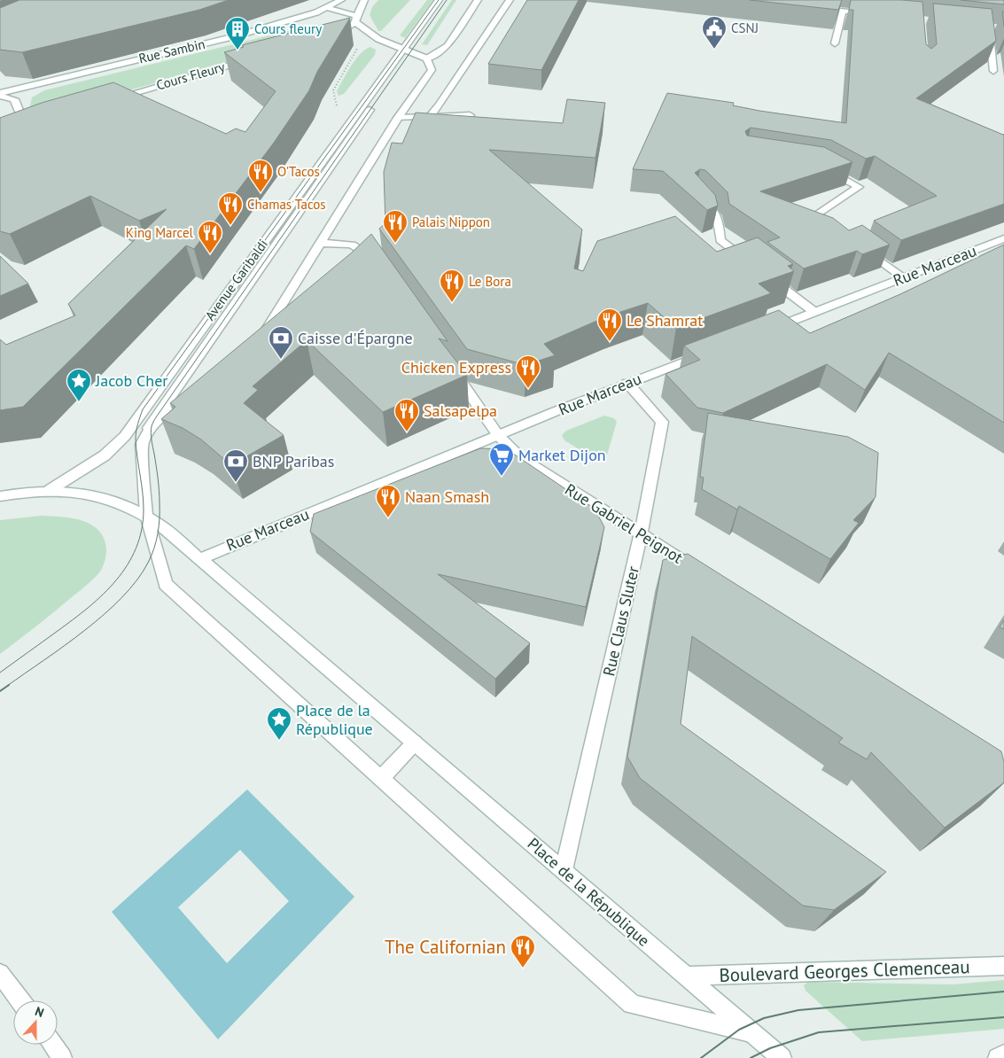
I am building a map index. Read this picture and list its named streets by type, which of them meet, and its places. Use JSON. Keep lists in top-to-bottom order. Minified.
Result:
{"streets":{"main road":["Rue Sambin","Cours Fleury","Rue Marceau","Avenue Garibaldi","Rue Gabriel Peignot","Rue Claus Sluter","Place de la République","Boulevard Georges Clemenceau"]},"crossings":[["Rue Marceau","Rue Gabriel Peignot"],["Rue Marceau","Rue Claus Sluter"],["Rue Marceau","Place de la République"],["Avenue Garibaldi","Place de la République"],["Rue Gabriel Peignot","Rue Claus Sluter"],["Rue Claus Sluter","Place de la République"],["Place de la République","Boulevard Georges Clemenceau"]],"places":{"public building":["CSNJ"],"building":["Cours fleury"],"restaurant":["O'Tacos","Chamas Tacos","Palais Nippon","King Marcel","Le Bora","Le Shamrat","Chicken Express","Salsapelpa","Naan Smash","The Californian"],"bank":["Caisse d'Épargne","BNP Paribas"],"place":["Jacob Cher","Place de la République"],"supermarket":["Market Dijon"]},"north":"top"}
